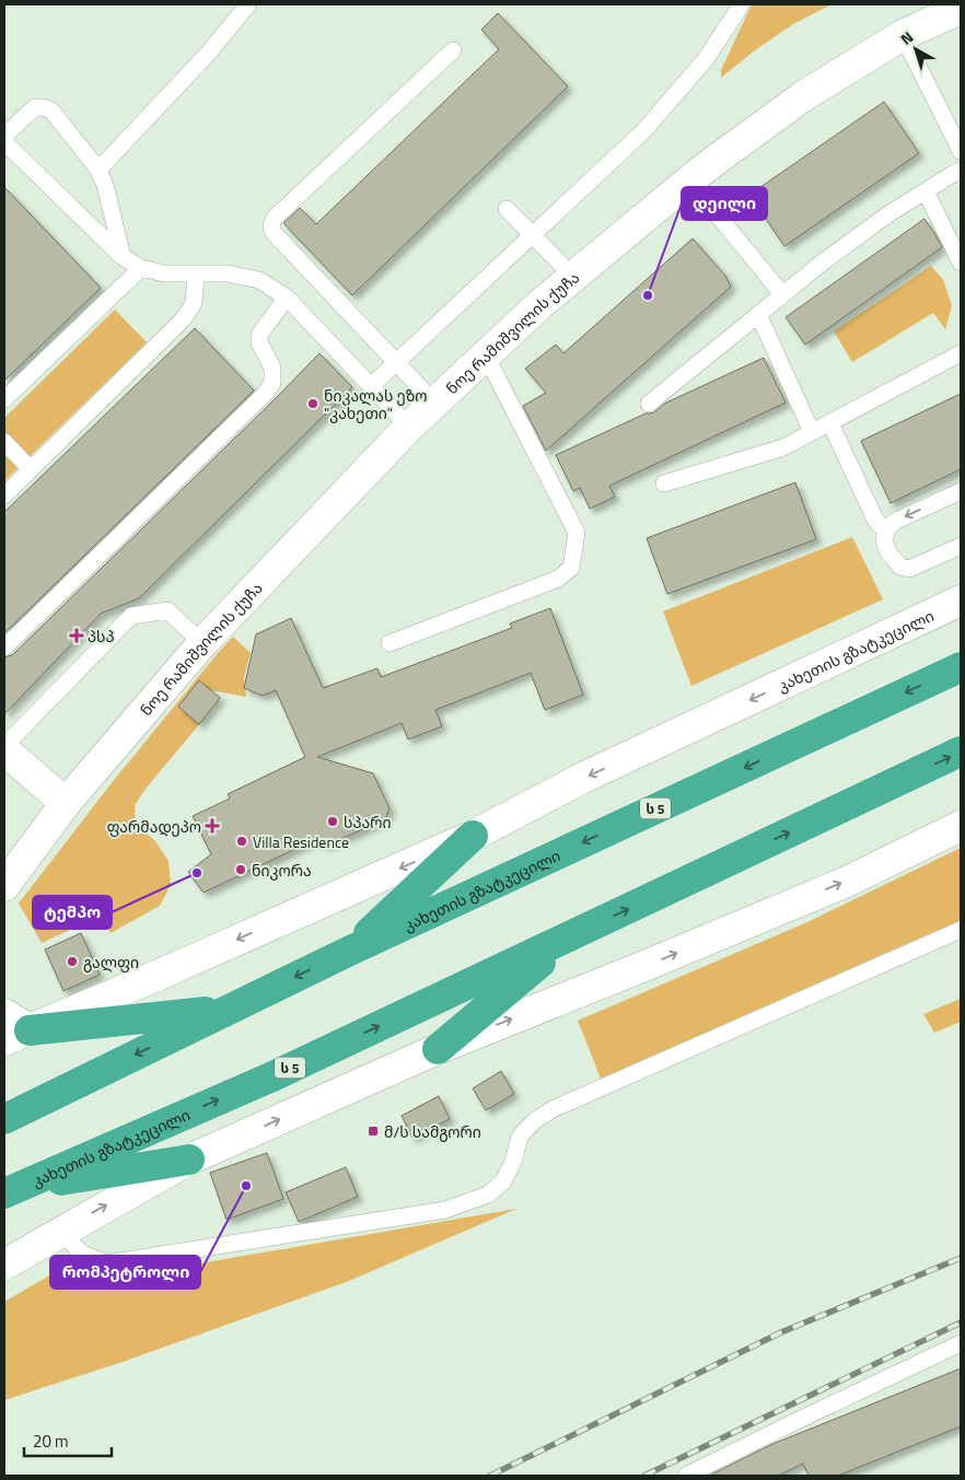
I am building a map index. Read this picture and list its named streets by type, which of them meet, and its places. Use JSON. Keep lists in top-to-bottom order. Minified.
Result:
{"streets":{"highway":["კახეთის გზატკეცილი","ს 5"],"street":["ნოე რამიშვილის ქუჩა"]},"places":{"other":["დეილი","ნიკალას ეზო \"კახეთი\"","სპარი","Villa Residence","ნიკორა","ტემპო","გალფი","რომპეტროლი"],"health":["პსპ","ფარმადეპო"],"transit":["მ/ს სამგორი"]},"scale_bar":"20 m","north":"top left"}
